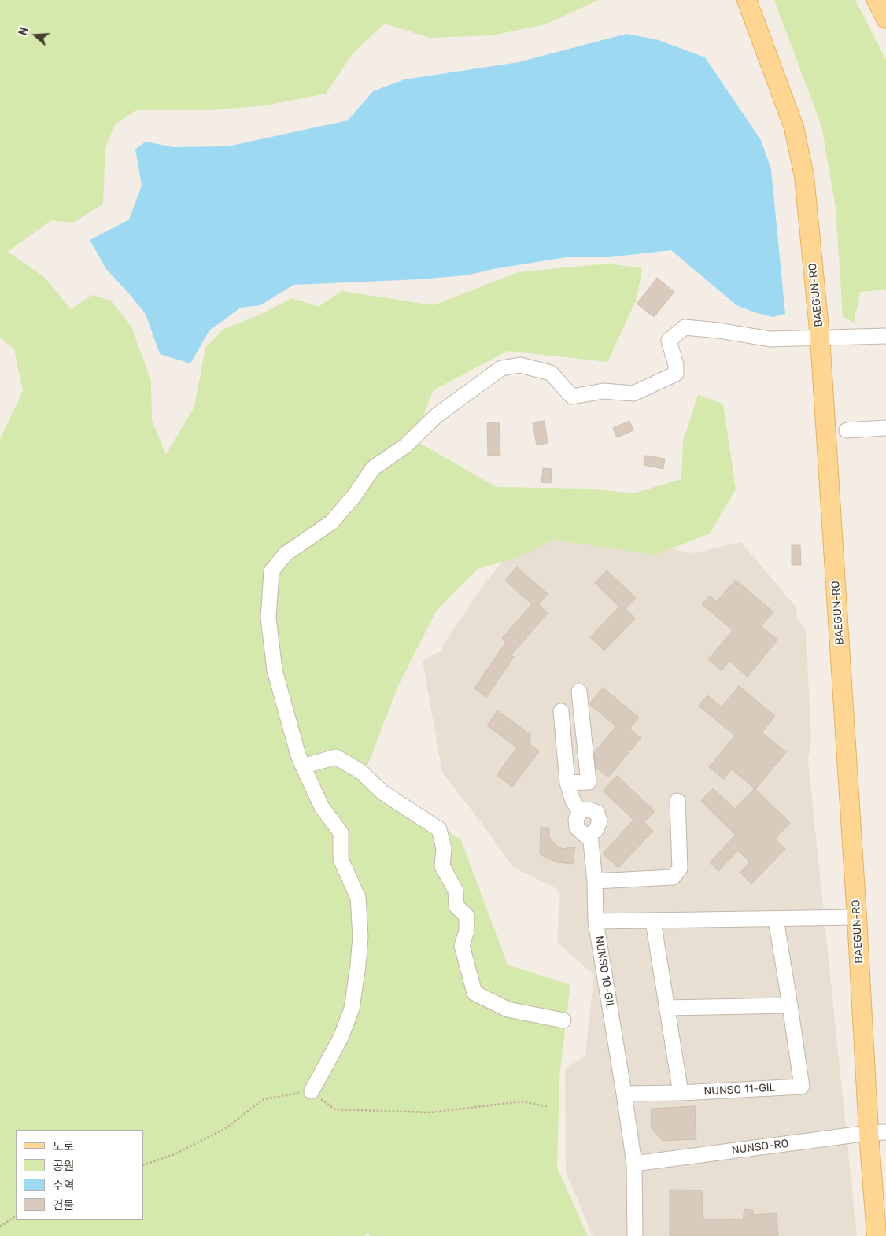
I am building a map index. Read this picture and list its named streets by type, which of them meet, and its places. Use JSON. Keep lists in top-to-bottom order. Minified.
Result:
{"streets":{"main road":["BAEGUN-RO"],"street":["NUNSO 10-GIL","NUNSO 11-GIL","NUNSO-RO"]},"crossings":[["BAEGUN-RO","NUNSO 10-GIL"],["BAEGUN-RO","NUNSO-RO"],["NUNSO 10-GIL","NUNSO 11-GIL"],["NUNSO 10-GIL","NUNSO-RO"]],"legend":["도로","공원","수역","건물"],"north":"left"}
